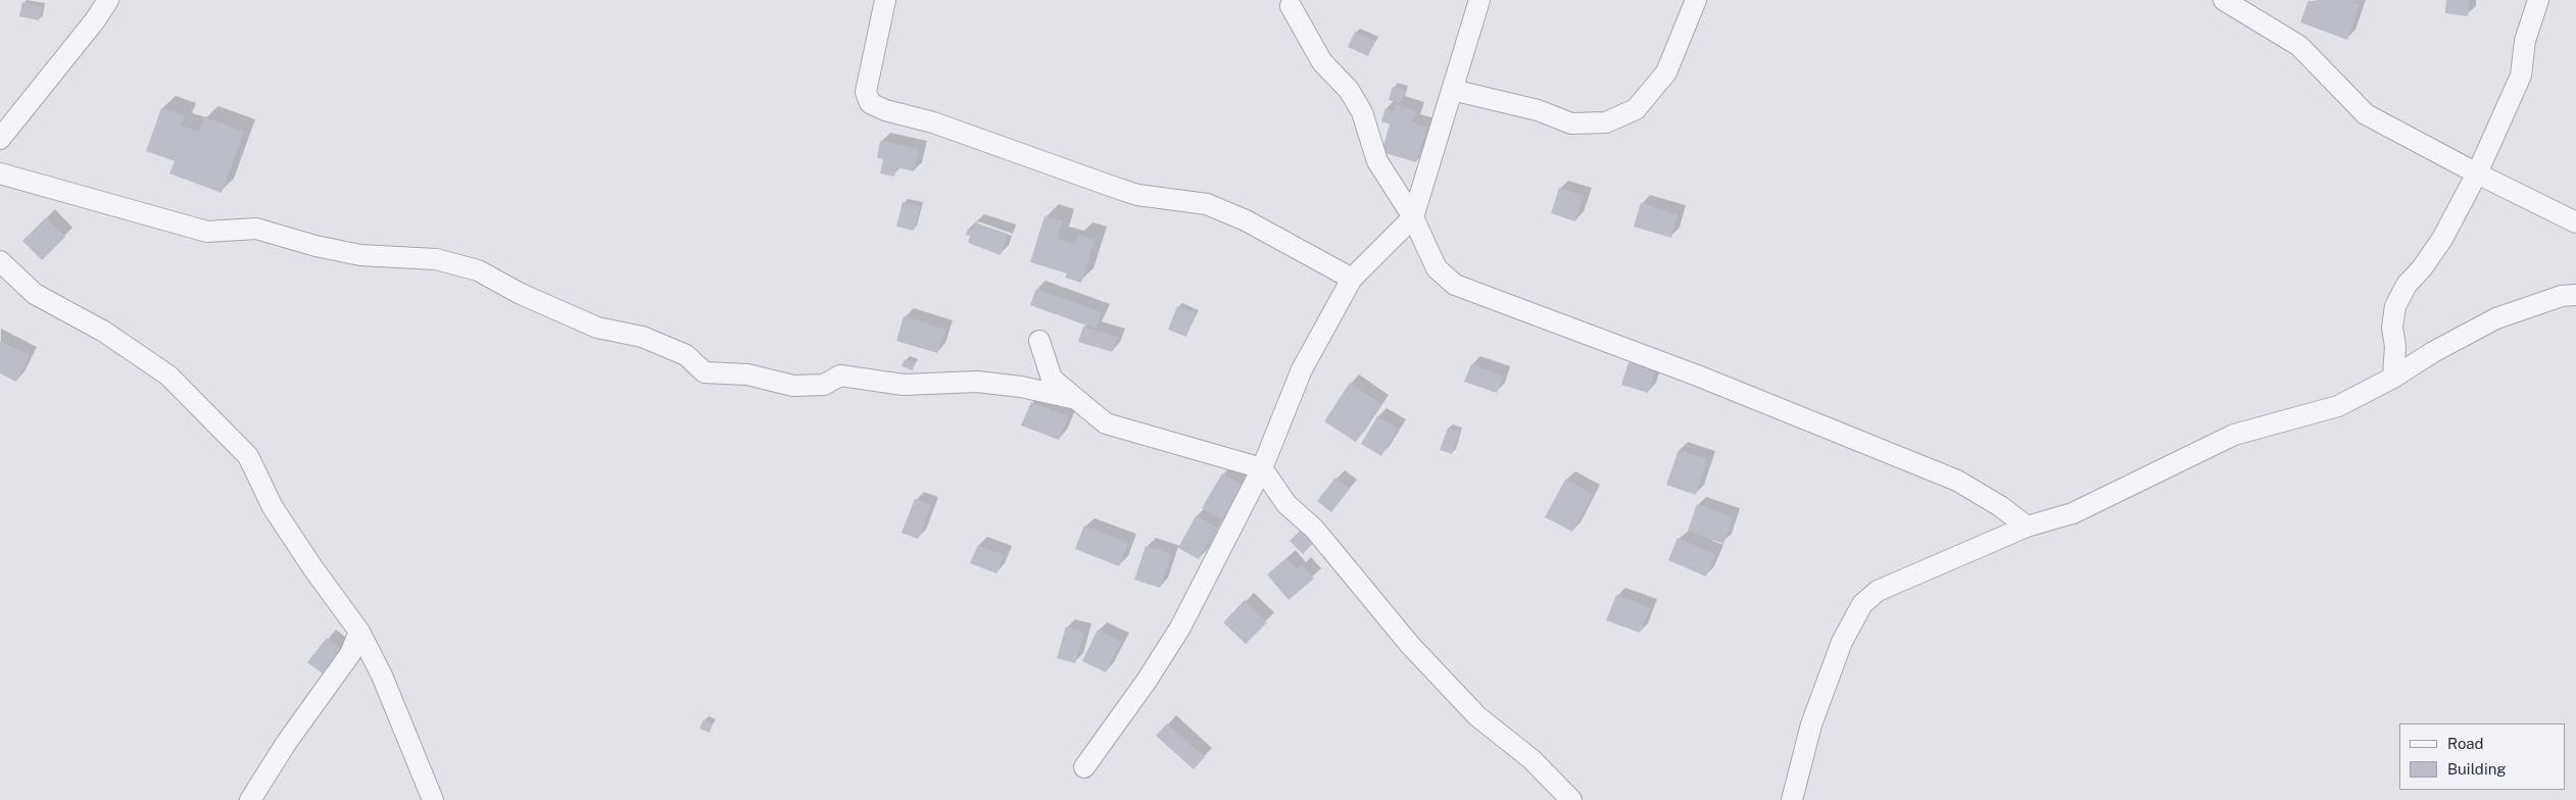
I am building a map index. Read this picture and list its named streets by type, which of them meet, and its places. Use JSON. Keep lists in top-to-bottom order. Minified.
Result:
{"legend":["Road","Building"]}
